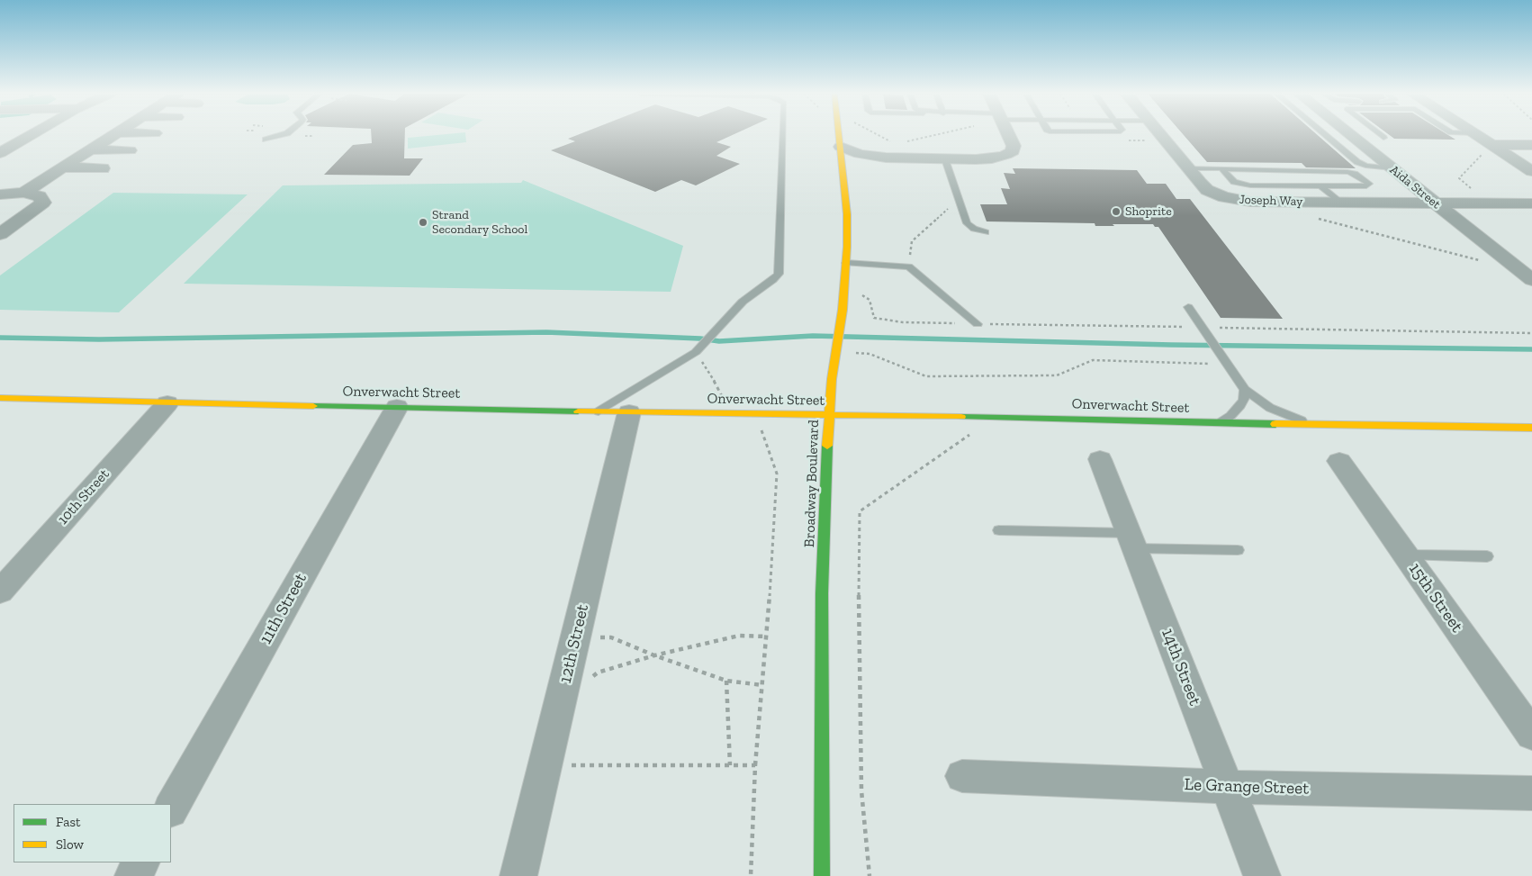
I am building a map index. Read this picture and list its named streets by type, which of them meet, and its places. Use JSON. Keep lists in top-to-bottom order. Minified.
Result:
{"streets":{"street":["Aida Street","Joseph Way","Onverwacht Street","Broadway Boulevard","10th Street","15th Street","11th Street","12th Street","14th Street","Le Grange Street"]},"crossings":[["Aida Street","Joseph Way"],["Onverwacht Street","Broadway Boulevard"],["Onverwacht Street","10th Street"],["Onverwacht Street","11th Street"],["Onverwacht Street","12th Street"],["14th Street","Le Grange Street"]],"places":["Shoprite","Strand Secondary School"],"legend":["Fast","Slow"]}
